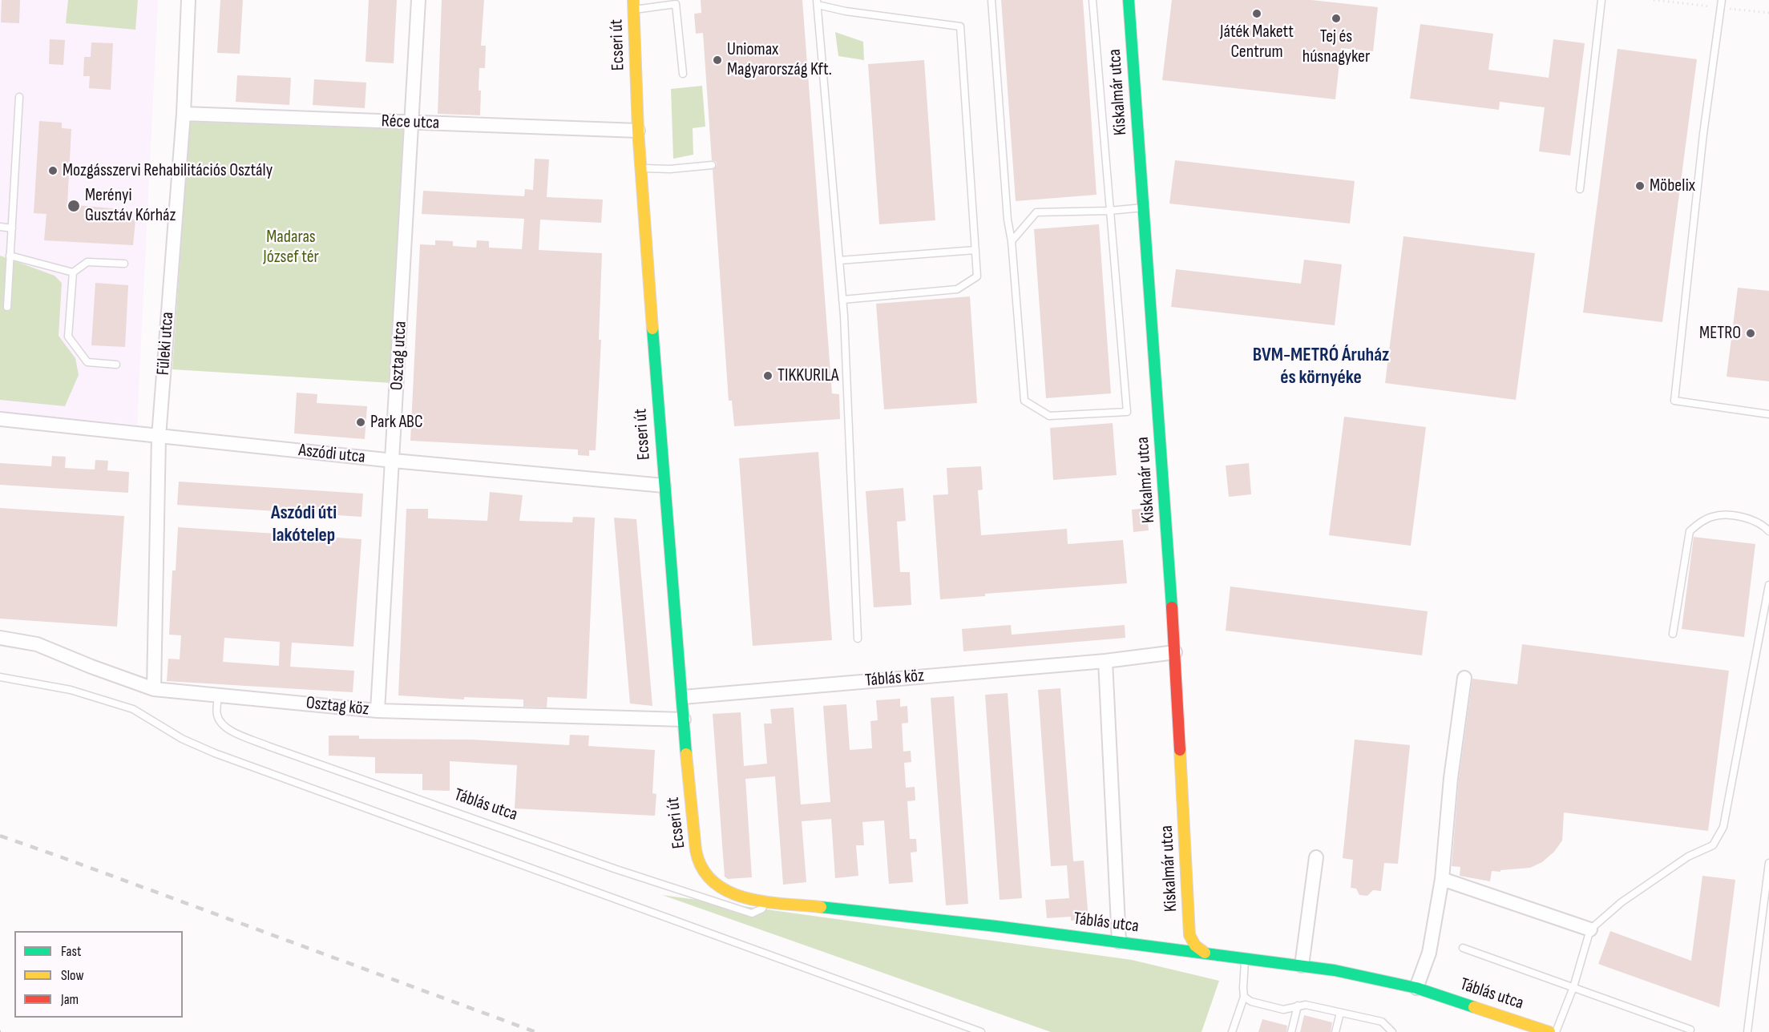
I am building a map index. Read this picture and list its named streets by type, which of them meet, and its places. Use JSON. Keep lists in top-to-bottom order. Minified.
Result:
{"streets":{"street":["Ecseri út","Kiskalmár utca","Réce utca","Füleki utca","Osztag utca","Aszódi utca","Táblás köz","Osztag köz","Táblás utca"]},"crossings":[["Ecseri út","Réce utca"],["Ecseri út","Aszódi utca"],["Ecseri út","Táblás köz"],["Ecseri út","Osztag köz"],["Ecseri út","Táblás utca"],["Kiskalmár utca","Táblás köz"],["Kiskalmár utca","Táblás utca"],["Réce utca","Füleki utca"],["Réce utca","Osztag utca"],["Füleki utca","Aszódi utca"],["Füleki utca","Osztag köz"],["Osztag utca","Aszódi utca"],["Osztag utca","Osztag köz"],["Osztag köz","Táblás utca"]],"districts":["BVM-METRÓ Áruház és környéke","Aszódi úti lakótelep"],"parks":["Madaras József tér"],"places":["Játék Makett Centrum","Tej és húsnagyker","Uniomax Magyarország Kft.","Mozgásszervi Rehabilitációs Osztály","Möbelix","Merényi Gusztáv Kórház","METRO","TIKKURILA","Park ABC"],"legend":["Fast","Slow","Jam"]}
